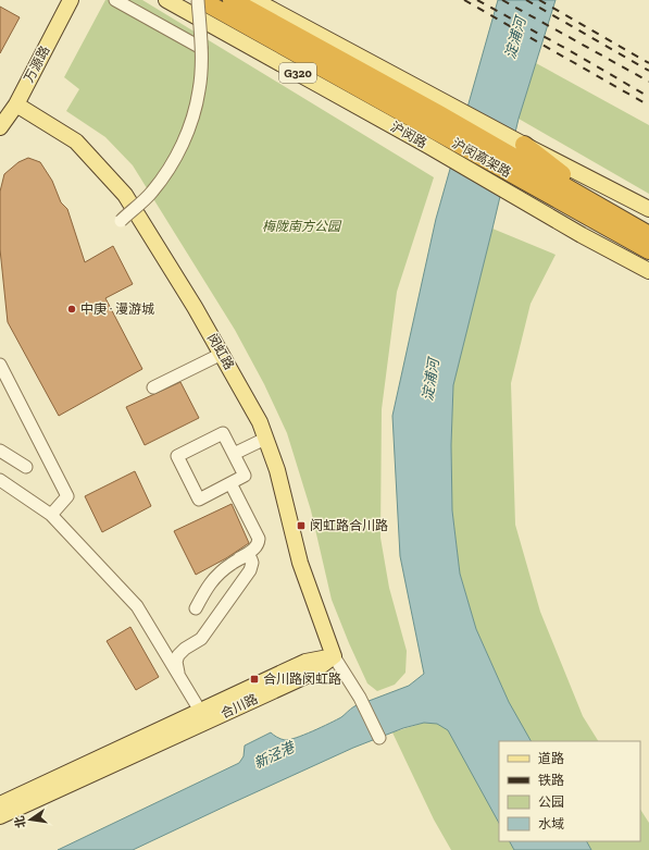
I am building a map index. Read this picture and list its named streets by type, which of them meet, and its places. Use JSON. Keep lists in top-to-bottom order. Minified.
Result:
{"streets":{"highway":["沪闵高架路"],"main road":["万源路","G320","沪闵路","闵虹路","合川路"]},"crossings":[["万源路","闵虹路"],["闵虹路","合川路"]],"water":["淀浦河","新泾港"],"parks":["梅陇南方公园"],"places":{"other":["中庚 · 漫游城"],"transit":["闵虹路合川路","合川路闵虹路"]},"legend":["道路","铁路","公园","水域"],"north":"left"}
